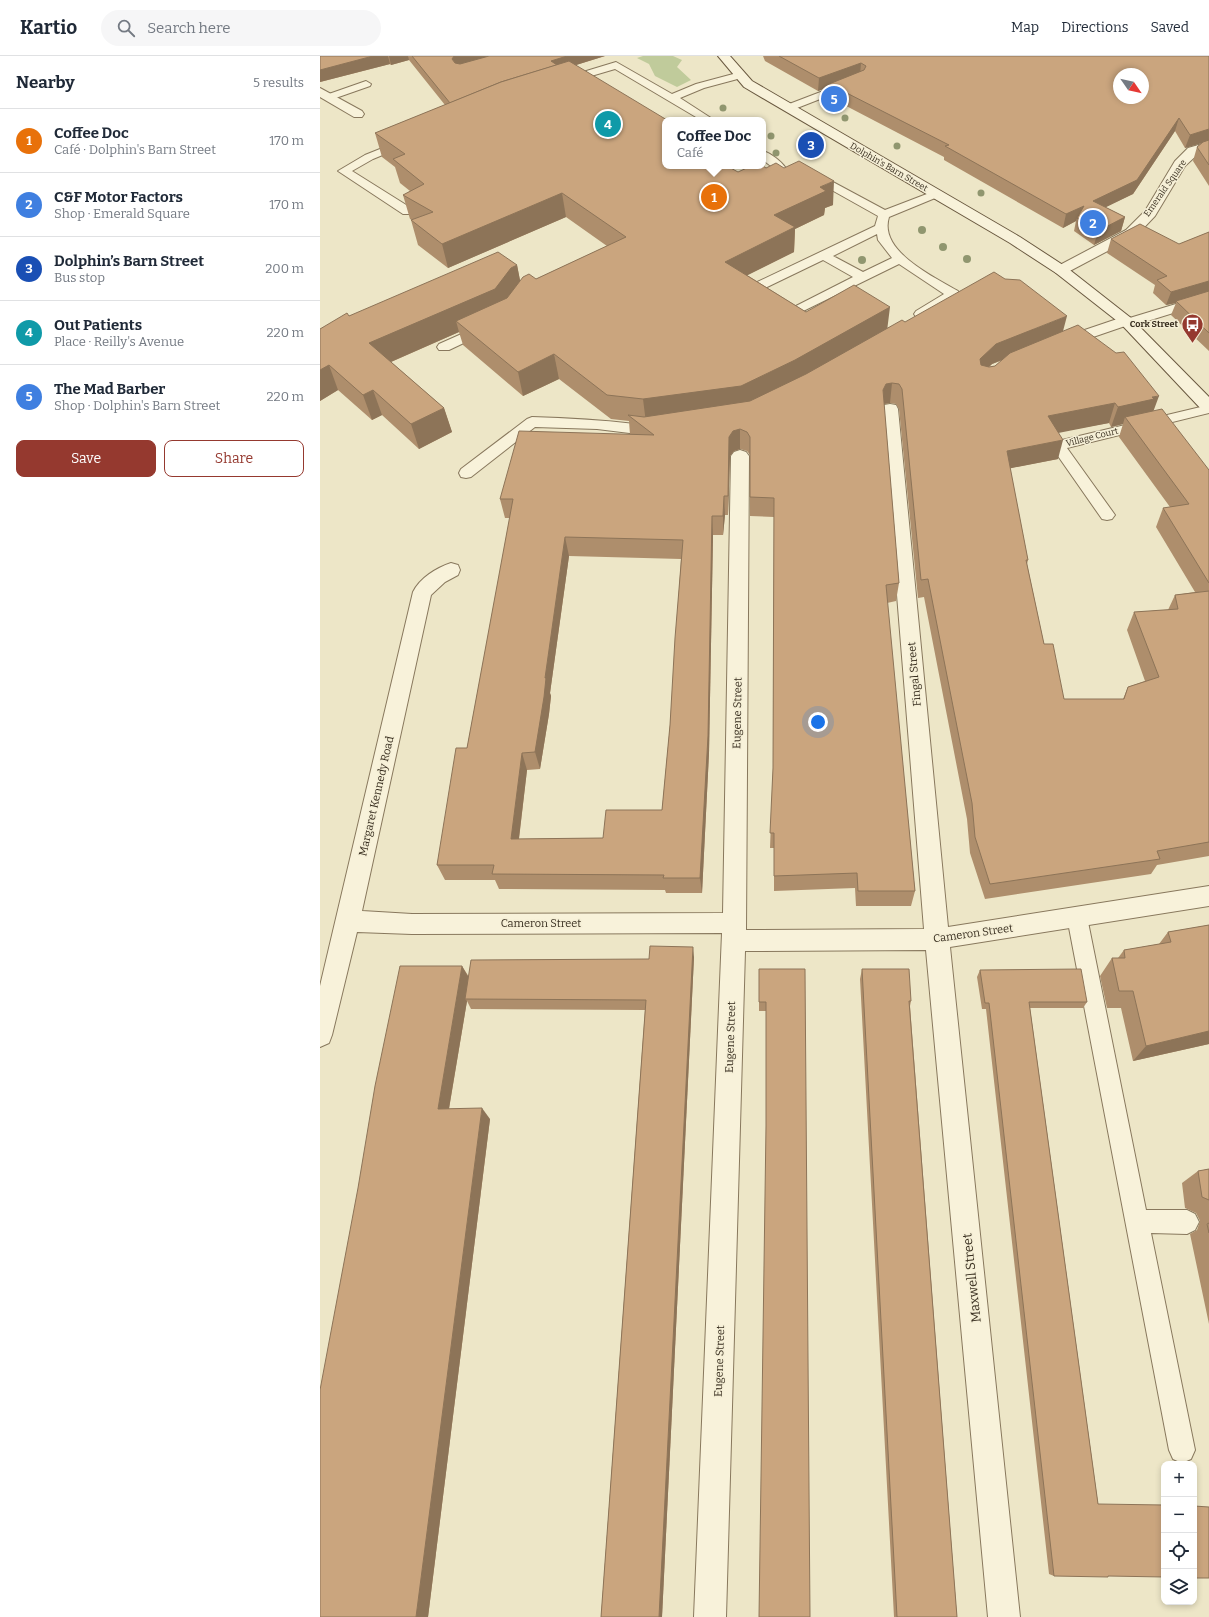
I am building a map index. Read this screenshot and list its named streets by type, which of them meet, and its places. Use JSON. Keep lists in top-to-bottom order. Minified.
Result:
{"streets":{"street":["Dolphin's Barn Street","Emerald Square","Fingal Street","Eugene Street","Margaret Kennedy Road","Cameron Street","Maxwell Street"],"lane":["Village Court"]},"crossings":[["Dolphin's Barn Street","Emerald Square"],["Fingal Street","Cameron Street"],["Fingal Street","Maxwell Street"],["Eugene Street","Cameron Street"],["Margaret Kennedy Road","Cameron Street"],["Cameron Street","Maxwell Street"]],"places":{"bus stop":["Cork Street"]},"north":"bottom right","page":{"header":"Kartio","search":"Search here","nav":["Map","Directions","Saved"],"heading":["Nearby","5 results"],"pins":["5","4","3","1","2"],"list":[{"mark":"1","name":"Coffee Doc","note":"Café · Dolphin's Barn Street","value":"170 m"},{"mark":"2","name":"C&F Motor Factors","note":"Shop · Emerald Square","value":"170 m"},{"mark":"3","name":"Dolphin’s Barn Street","note":"Bus stop","value":"200 m"},{"mark":"4","name":"Out Patients","note":"Place · Reilly's Avenue","value":"220 m"},{"mark":"5","name":"The Mad Barber","note":"Shop · Dolphin's Barn Street","value":"220 m"}],"popup":["Coffee Doc","Café"],"buttons":["Save","Share"],"map_buttons":["+","−"]}}
